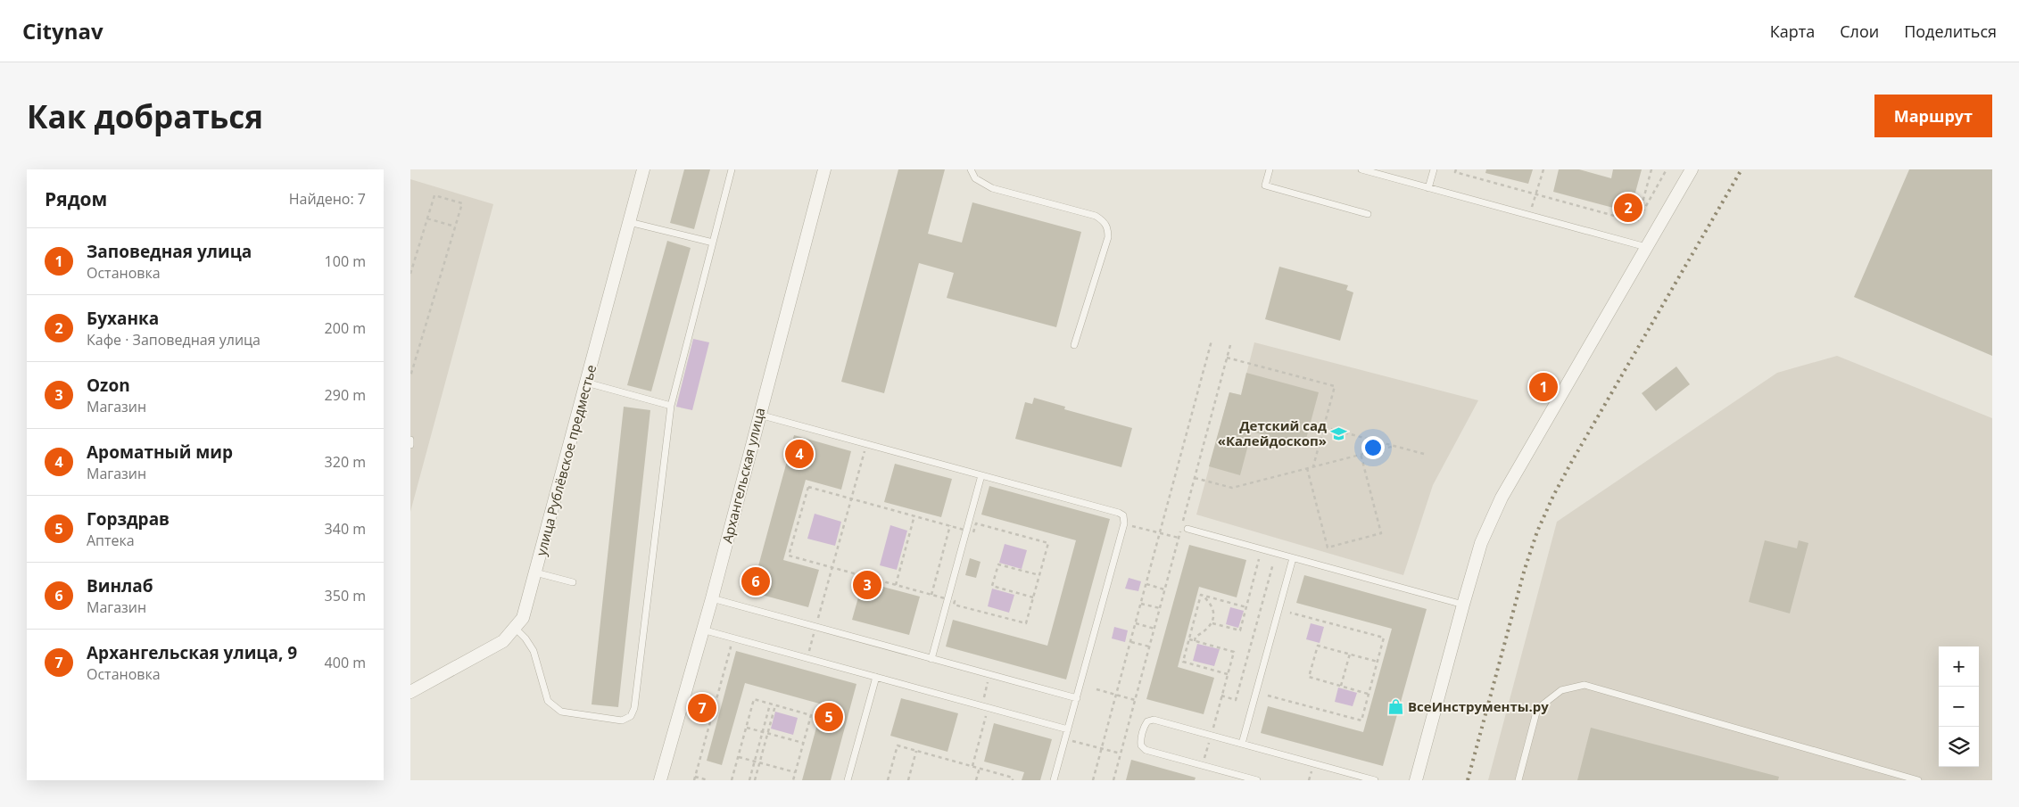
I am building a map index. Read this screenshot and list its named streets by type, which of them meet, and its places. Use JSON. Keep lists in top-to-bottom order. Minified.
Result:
{"streets":{"street":["улица Рублёвское предместье","Архангельская улица"]},"places":{"school or university":["Детский сад «Калейдоскоп»"],"shop":["ВсеИнструменты.ру"]},"page":{"header":"Citynav","nav":["Карта","Слои","Поделиться"],"buttons":"Маршрут","title":"Как добраться","heading":["Рядом","Найдено: 7"],"pins":["2","1","4","6","3","7","5"],"list":[{"mark":"1","name":"Заповедная улица","note":"Остановка","value":"100 m"},{"mark":"2","name":"Буханка","note":"Кафе · Заповедная улица","value":"200 m"},{"mark":"3","name":"Ozon","note":"Магазин","value":"290 m"},{"mark":"4","name":"Ароматный мир","note":"Магазин","value":"320 m"},{"mark":"5","name":"Горздрав","note":"Аптека","value":"340 m"},{"mark":"6","name":"Винлаб","note":"Магазин","value":"350 m"},{"mark":"7","name":"Архангельская улица, 9","note":"Остановка","value":"400 m"}],"map_buttons":["+","−"]}}
